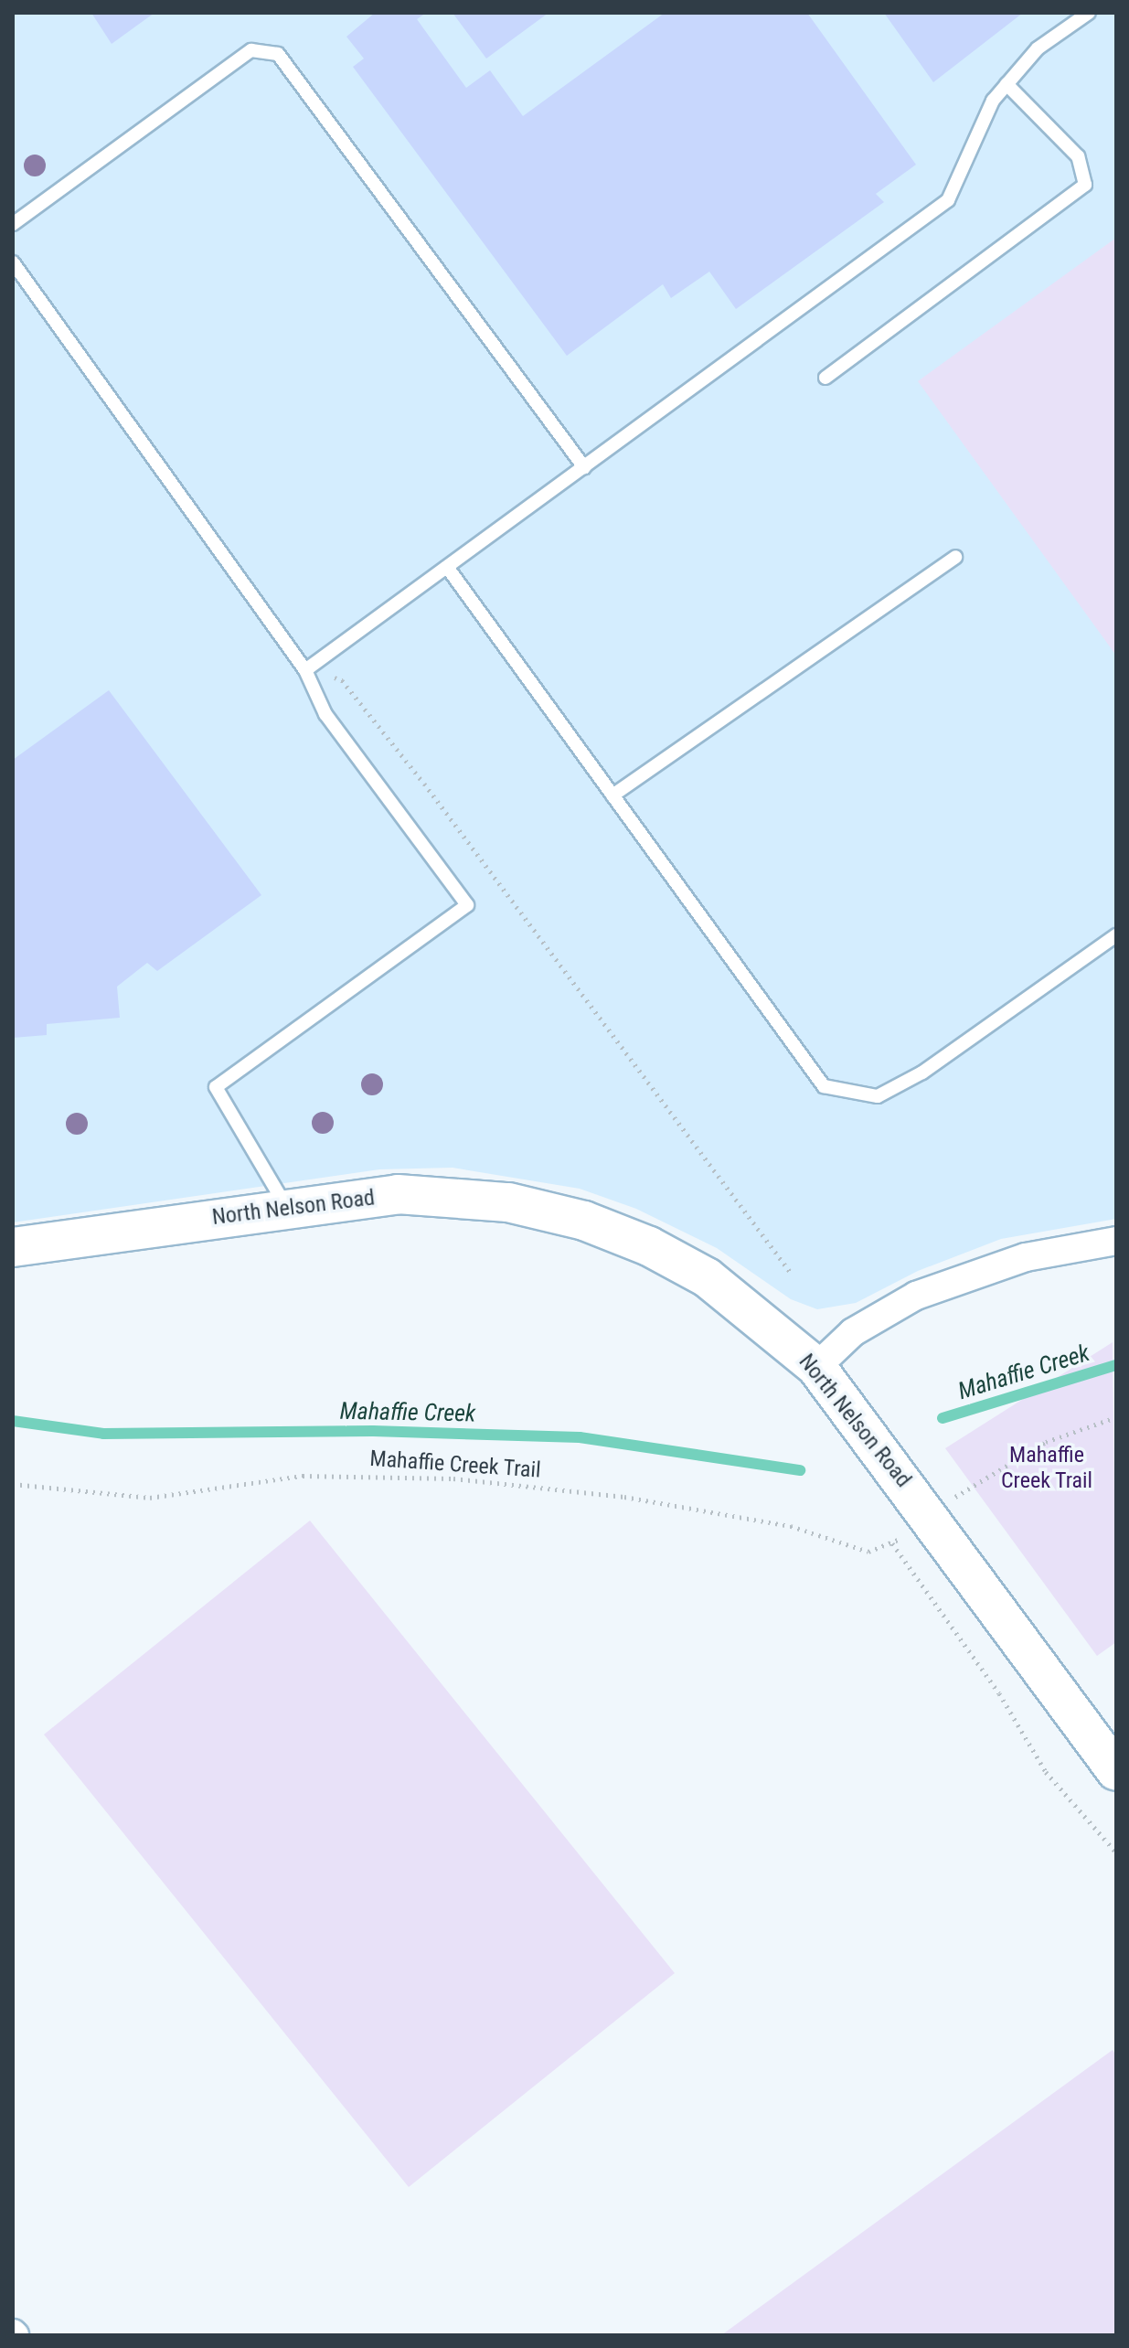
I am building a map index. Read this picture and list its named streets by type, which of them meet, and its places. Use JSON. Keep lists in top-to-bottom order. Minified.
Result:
{"streets":{"street":["North Nelson Road"],"path":["Mahaffie Creek Trail"]},"crossings":[["North Nelson Road","Mahaffie Creek Trail"]],"water":["Mahaffie Creek"],"parks":["Mahaffie Creek Trail"]}
